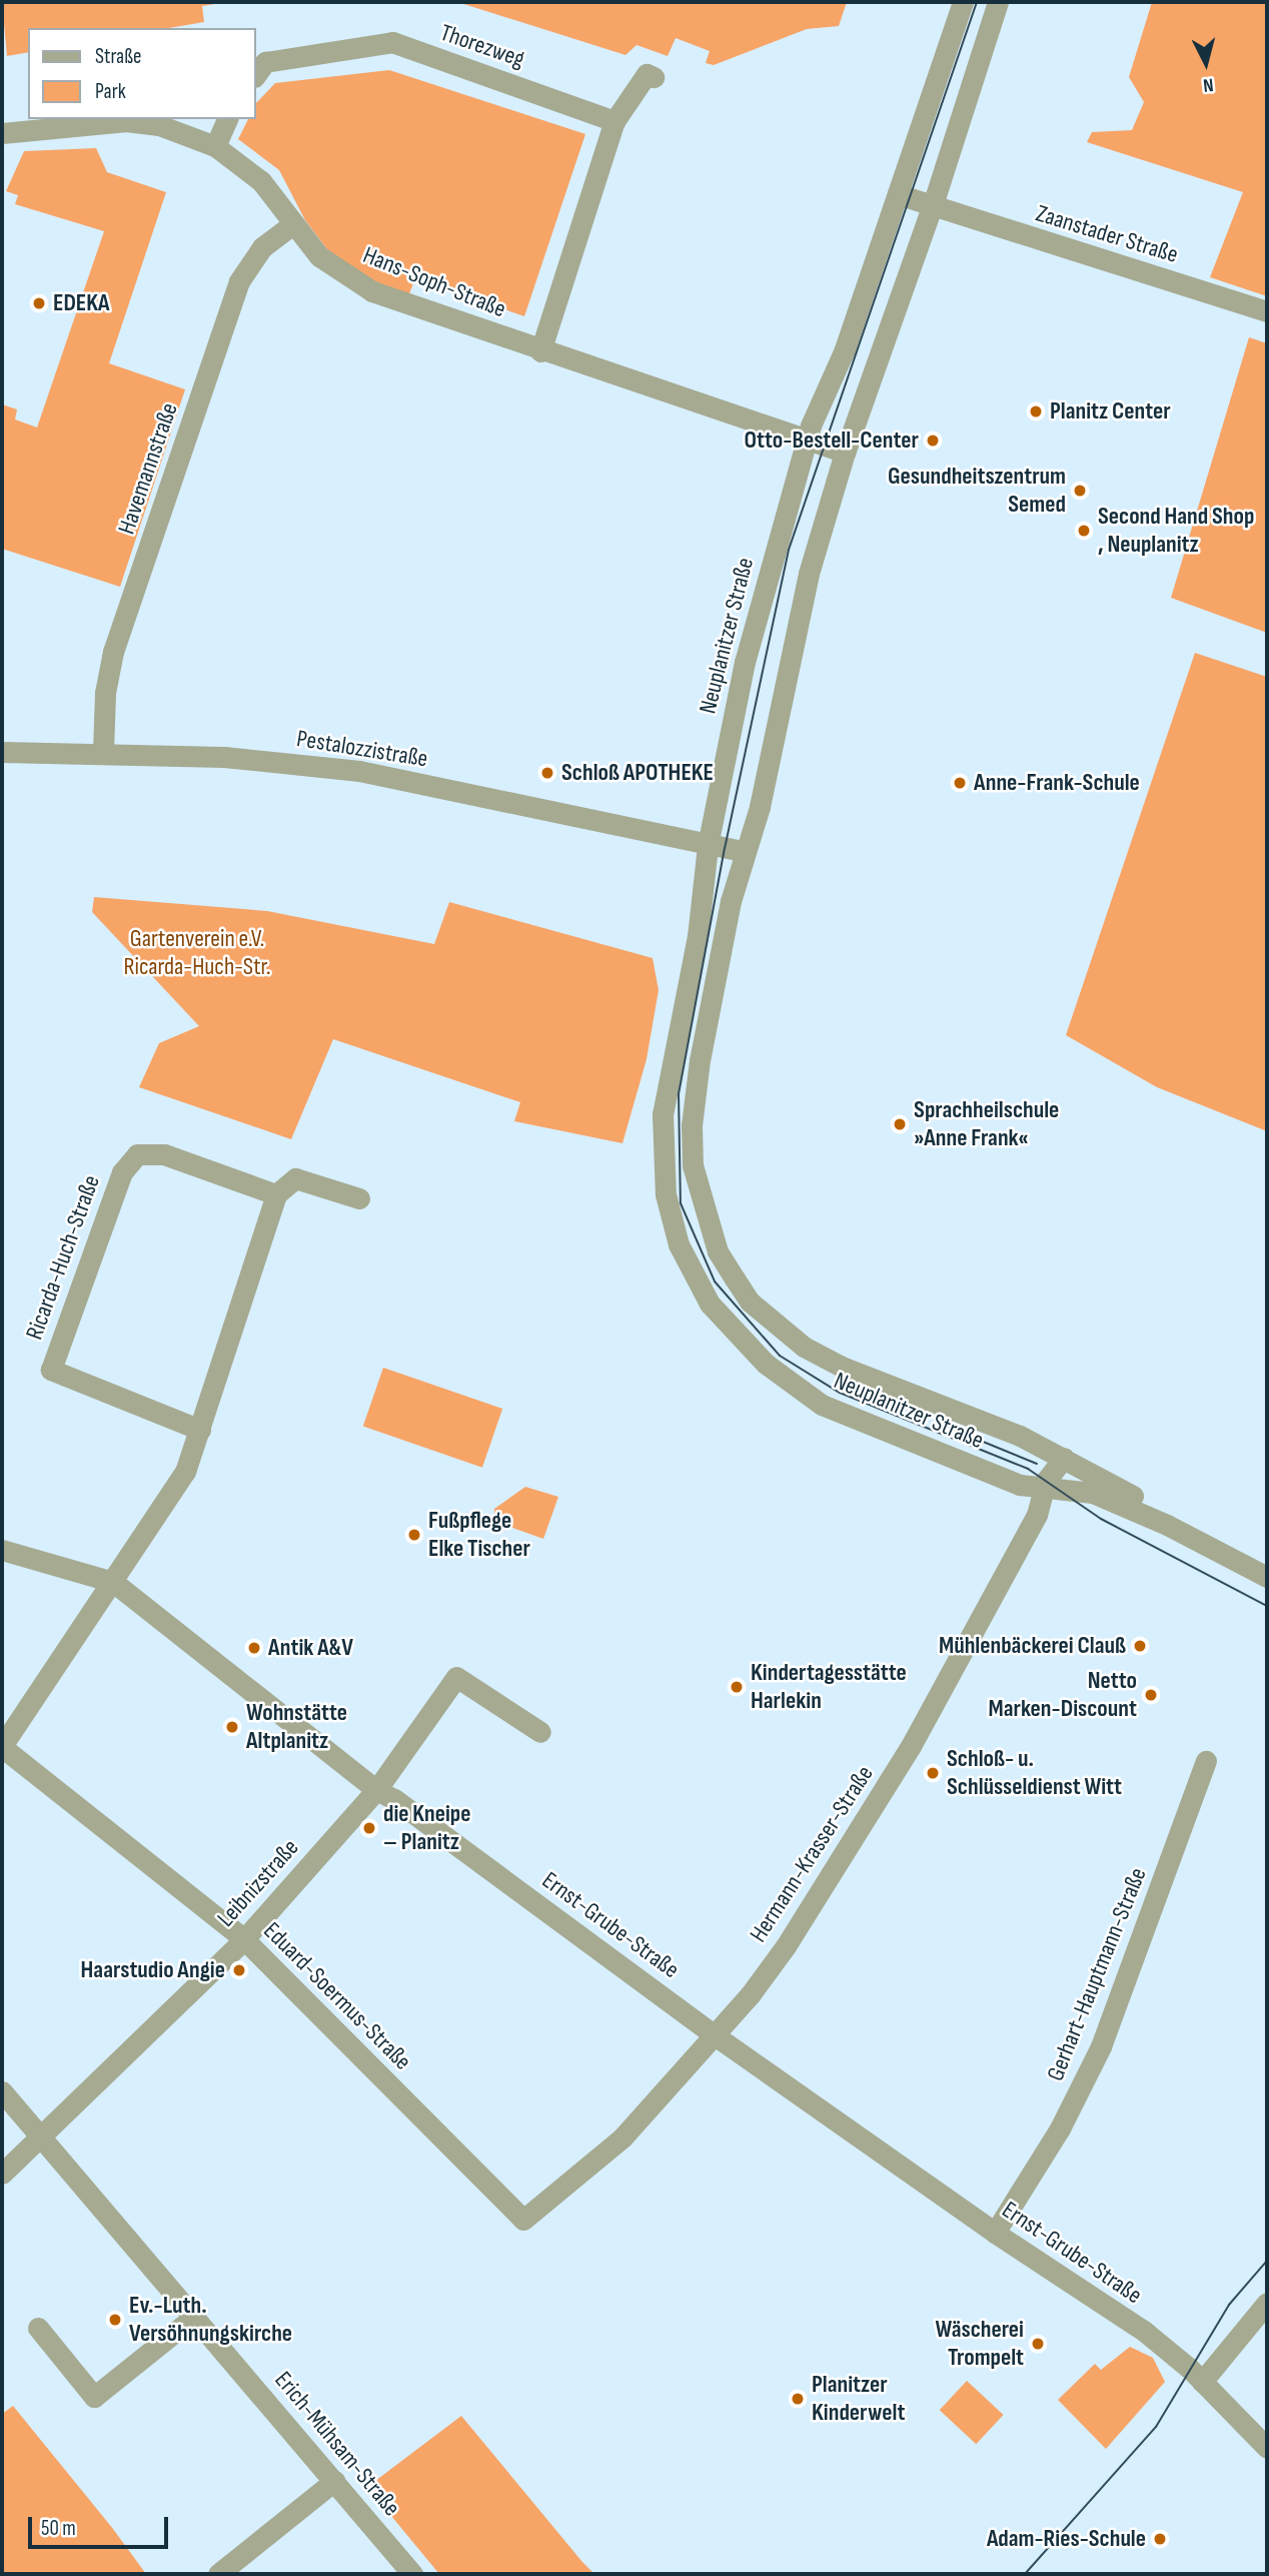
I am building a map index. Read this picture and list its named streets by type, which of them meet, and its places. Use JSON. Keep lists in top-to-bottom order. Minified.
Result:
{"streets":{"street":["Thorezweg","Zaanstader Straße","Hans-Soph-Straße","Havemannstraße","Neuplanitzer Straße","Pestalozzistraße","Ricarda-Huch-Straße","Hermann-Krasser-Straße","Leibnizstraße","Ernst-Grube-Straße","Gerhart-Hauptmann-Straße","Eduard-Soermus-Straße","Erich-Mühsam-Straße"]},"crossings":[["Zaanstader Straße","Neuplanitzer Straße"],["Hans-Soph-Straße","Havemannstraße"],["Hans-Soph-Straße","Neuplanitzer Straße"],["Havemannstraße","Pestalozzistraße"],["Neuplanitzer Straße","Pestalozzistraße"],["Neuplanitzer Straße","Hermann-Krasser-Straße"],["Hermann-Krasser-Straße","Ernst-Grube-Straße"],["Hermann-Krasser-Straße","Eduard-Soermus-Straße"],["Leibnizstraße","Ernst-Grube-Straße"],["Leibnizstraße","Eduard-Soermus-Straße"],["Leibnizstraße","Erich-Mühsam-Straße"],["Ernst-Grube-Straße","Gerhart-Hauptmann-Straße"]],"parks":["Gartenverein e.V. Ricarda-Huch-Str."],"places":["EDEKA","Planitz Center","Otto-Bestell-Center","Gesundheitszentrum Semed","Second Hand Shop , Neuplanitz","Schloß APOTHEKE","Anne-Frank-Schule","Sprachheilschule »Anne Frank«","Fußpflege Elke Tischer","Mühlenbäckerei Clauß","Antik A&V","Kindertagesstätte Harlekin","Netto Marken-Discount","Wohnstätte Altplanitz","Schloß- u. Schlüsseldienst Witt","die Kneipe – Planitz","Haarstudio Angie","Ev.-Luth. Versöhnungskirche","Wäscherei Trompelt","Planitzer Kinderwelt","Adam-Ries-Schule"],"legend":["Straße","Park"],"scale_bar":"50 m","north":"bottom"}
